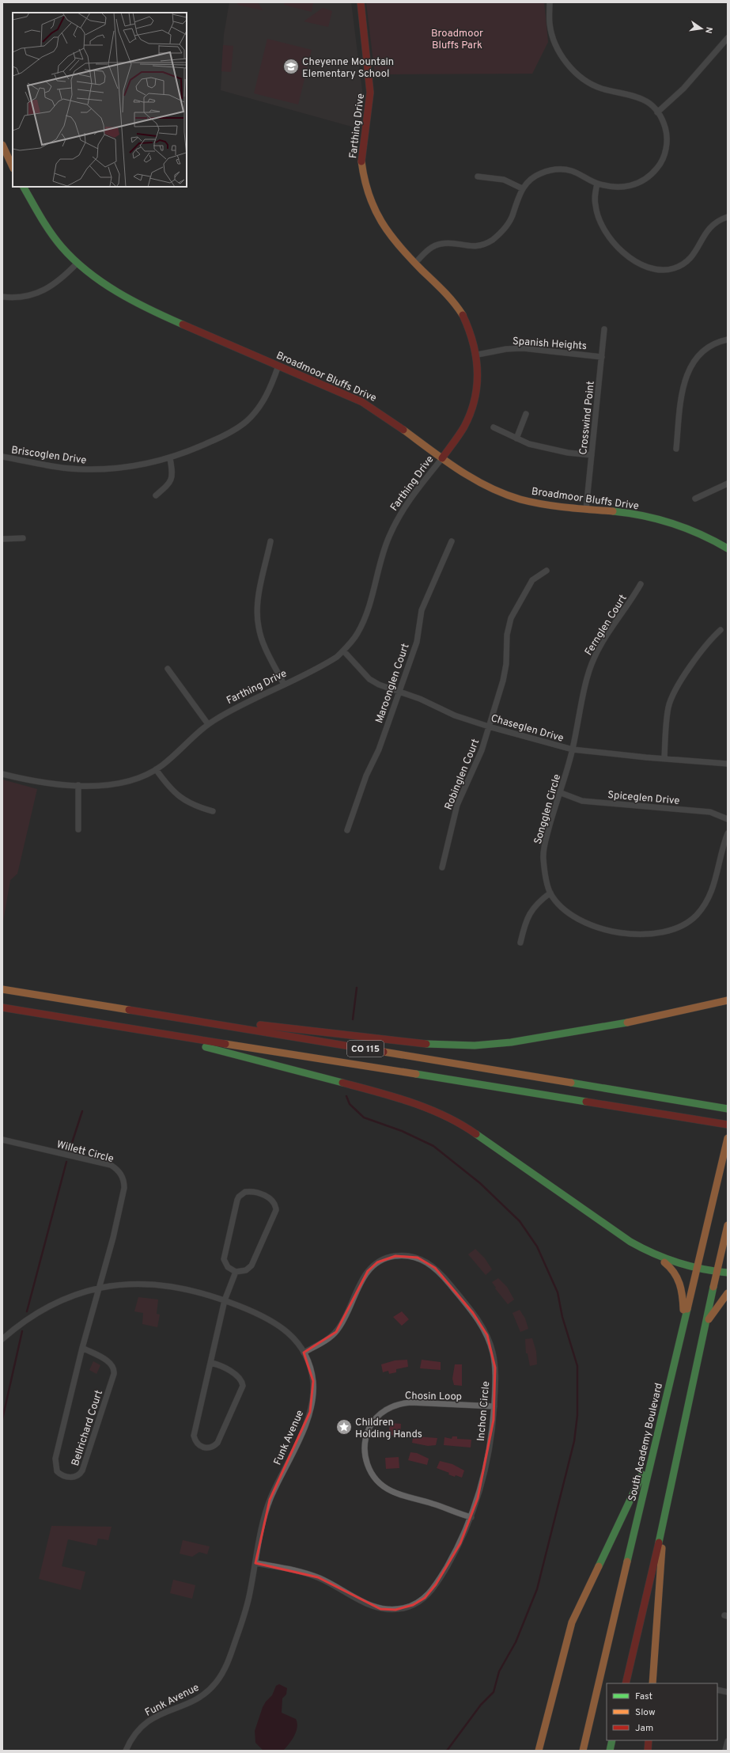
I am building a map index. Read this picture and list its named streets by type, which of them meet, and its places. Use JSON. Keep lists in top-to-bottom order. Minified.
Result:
{"streets":{"main road":["Farthing Drive","Broadmoor Bluffs Drive","CO 115","South Academy Boulevard"],"street":["Spanish Heights","Crosswind Point","Briscoglen Drive","Fernglen Court","Maroonglen Court","Chaseglen Drive","Robinglen Court","Spiceglen Drive","Songglen Circle","Willett Circle","Chosin Loop","Inchon Circle","Bellrichard Court","Funk Avenue"]},"crossings":[["Farthing Drive","Spanish Heights"],["Farthing Drive","Broadmoor Bluffs Drive"],["Farthing Drive","Chaseglen Drive"],["Spanish Heights","Crosswind Point"],["Broadmoor Bluffs Drive","Crosswind Point"],["Broadmoor Bluffs Drive","Briscoglen Drive"],["Fernglen Court","Chaseglen Drive"],["Fernglen Court","Songglen Circle"],["Maroonglen Court","Chaseglen Drive"],["Chaseglen Drive","Robinglen Court"],["Chaseglen Drive","Songglen Circle"],["Spiceglen Drive","Songglen Circle"],["Willett Circle","Bellrichard Court"],["Willett Circle","Funk Avenue"],["Chosin Loop","Inchon Circle"],["Inchon Circle","Funk Avenue"],["Bellrichard Court","Funk Avenue"]],"parks":["Broadmoor Bluffs Park"],"places":{"school or university":["Cheyenne Mountain Elementary School"],"place":["Children Holding Hands"]},"legend":["Fast","Slow","Jam"],"north":"right"}
